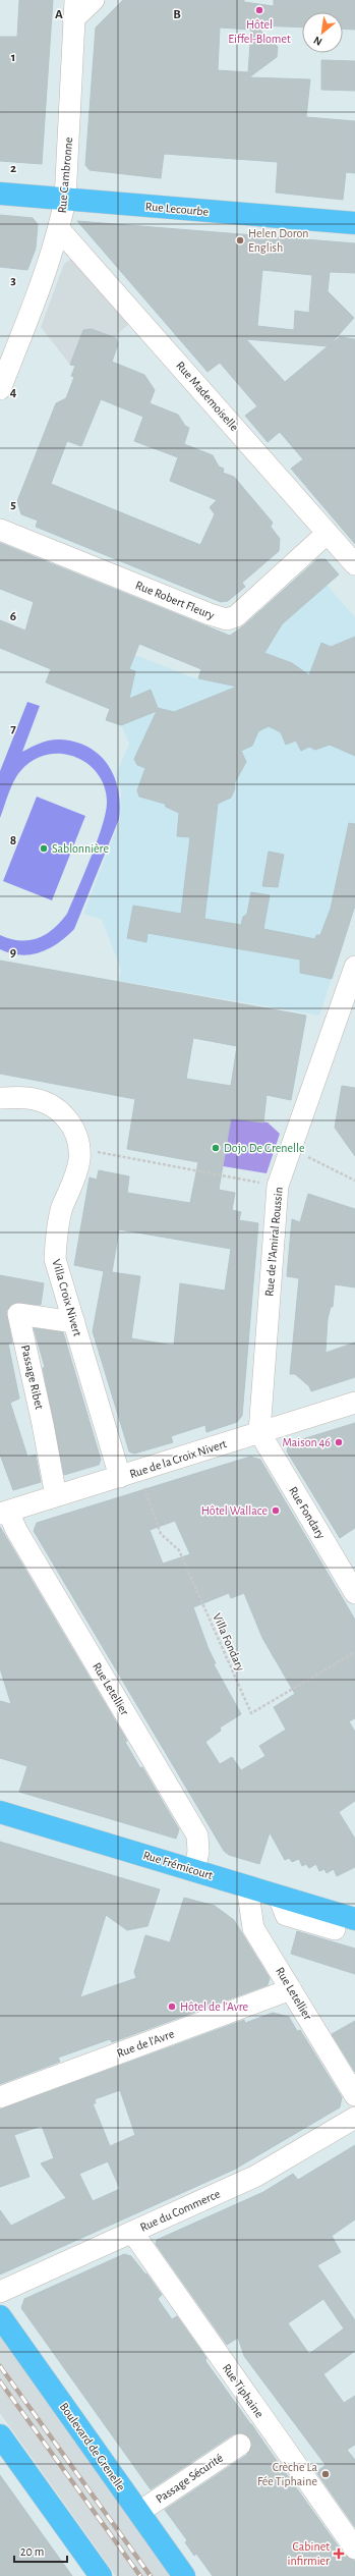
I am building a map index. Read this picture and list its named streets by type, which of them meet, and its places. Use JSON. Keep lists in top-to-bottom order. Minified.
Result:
{"streets":{"main road":["Rue Lecourbe","Rue Frémicourt","Boulevard de Grenelle"],"street":["Rue Cambronne","Rue Mademoiselle","Rue Robert Fleury","Rue de l'Amiral Roussin","Villa Croix Nivert","Passage Ribet","Rue de la Croix Nivert","Rue Fondary","Rue Letellier","Rue de l'Avre","Rue du Commerce","Rue Tiphaine","Passage Sécurité"],"path":["Villa Fondary"]},"crossings":[["Rue Cambronne","Rue Lecourbe"],["Rue Cambronne","Rue Mademoiselle"],["Rue Mademoiselle","Rue Robert Fleury"],["Rue de l'Amiral Roussin","Rue de la Croix Nivert"],["Rue de l'Amiral Roussin","Rue Fondary"],["Villa Croix Nivert","Passage Ribet"],["Villa Croix Nivert","Rue de la Croix Nivert"],["Villa Croix Nivert","Villa Fondary"],["Passage Ribet","Rue de la Croix Nivert"],["Rue de la Croix Nivert","Rue Fondary"],["Rue de la Croix Nivert","Villa Fondary"],["Rue de la Croix Nivert","Rue Letellier"],["Rue Letellier","Rue Frémicourt"],["Rue Letellier","Rue de l'Avre"],["Rue du Commerce","Rue Tiphaine"],["Boulevard de Grenelle","Passage Sécurité"]],"places":{"other":["Hôtel Eiffel-Blomet","Helen Doron English","Sablonnière","Dojo De Grenelle","Maison 46","Hôtel Wallace","Hôtel de l'Avre","Crèche La Fée Tiphaine"],"health":["Cabinet infirmier"]},"scale_bar":"20 m","north":"bottom left","grid":{"columns":["A","B"],"rows":["1","2","3","4","5","6","7","8","9"]}}
